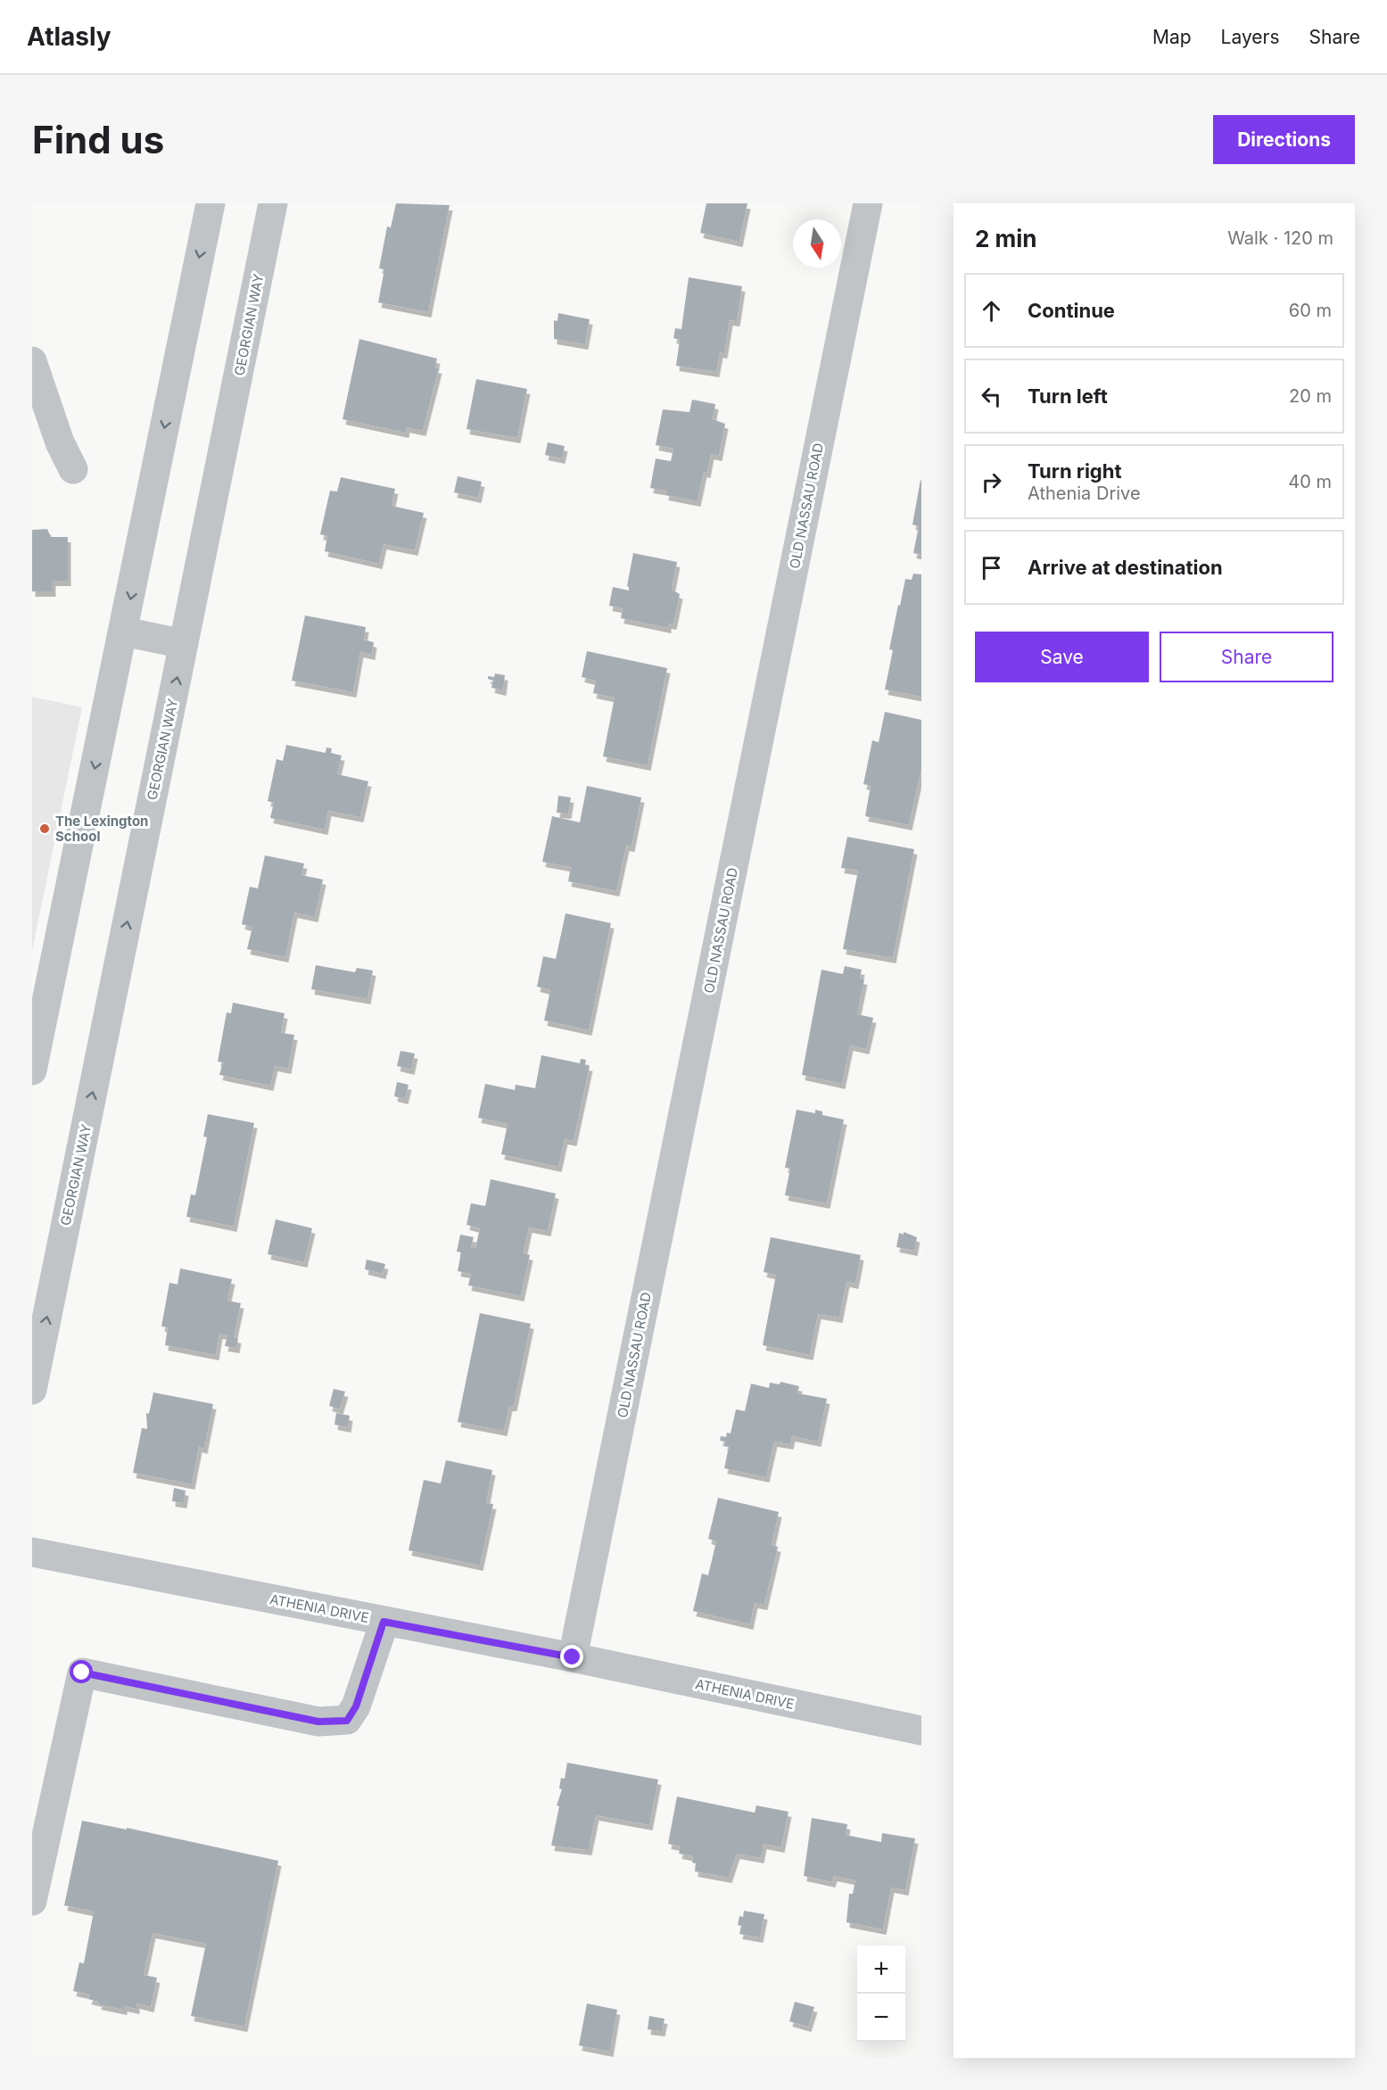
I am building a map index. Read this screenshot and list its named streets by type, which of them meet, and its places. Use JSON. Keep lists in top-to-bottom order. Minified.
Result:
{"streets":{"street":["GEORGIAN WAY","OLD NASSAU ROAD","ATHENIA DRIVE"]},"crossings":[["OLD NASSAU ROAD","ATHENIA DRIVE"]],"places":["The Lexington School"],"north":"bottom","page":{"header":"Atlasly","nav":["Map","Layers","Share"],"buttons":["Directions",["Save","Share"]],"title":"Find us","heading":["2 min","Walk · 120 m"],"list":[["Continue","60 m"],["Turn left","20 m"],["Turn right","Athenia Drive","40 m"],"Arrive at destination"],"map_buttons":["+","−"]}}
